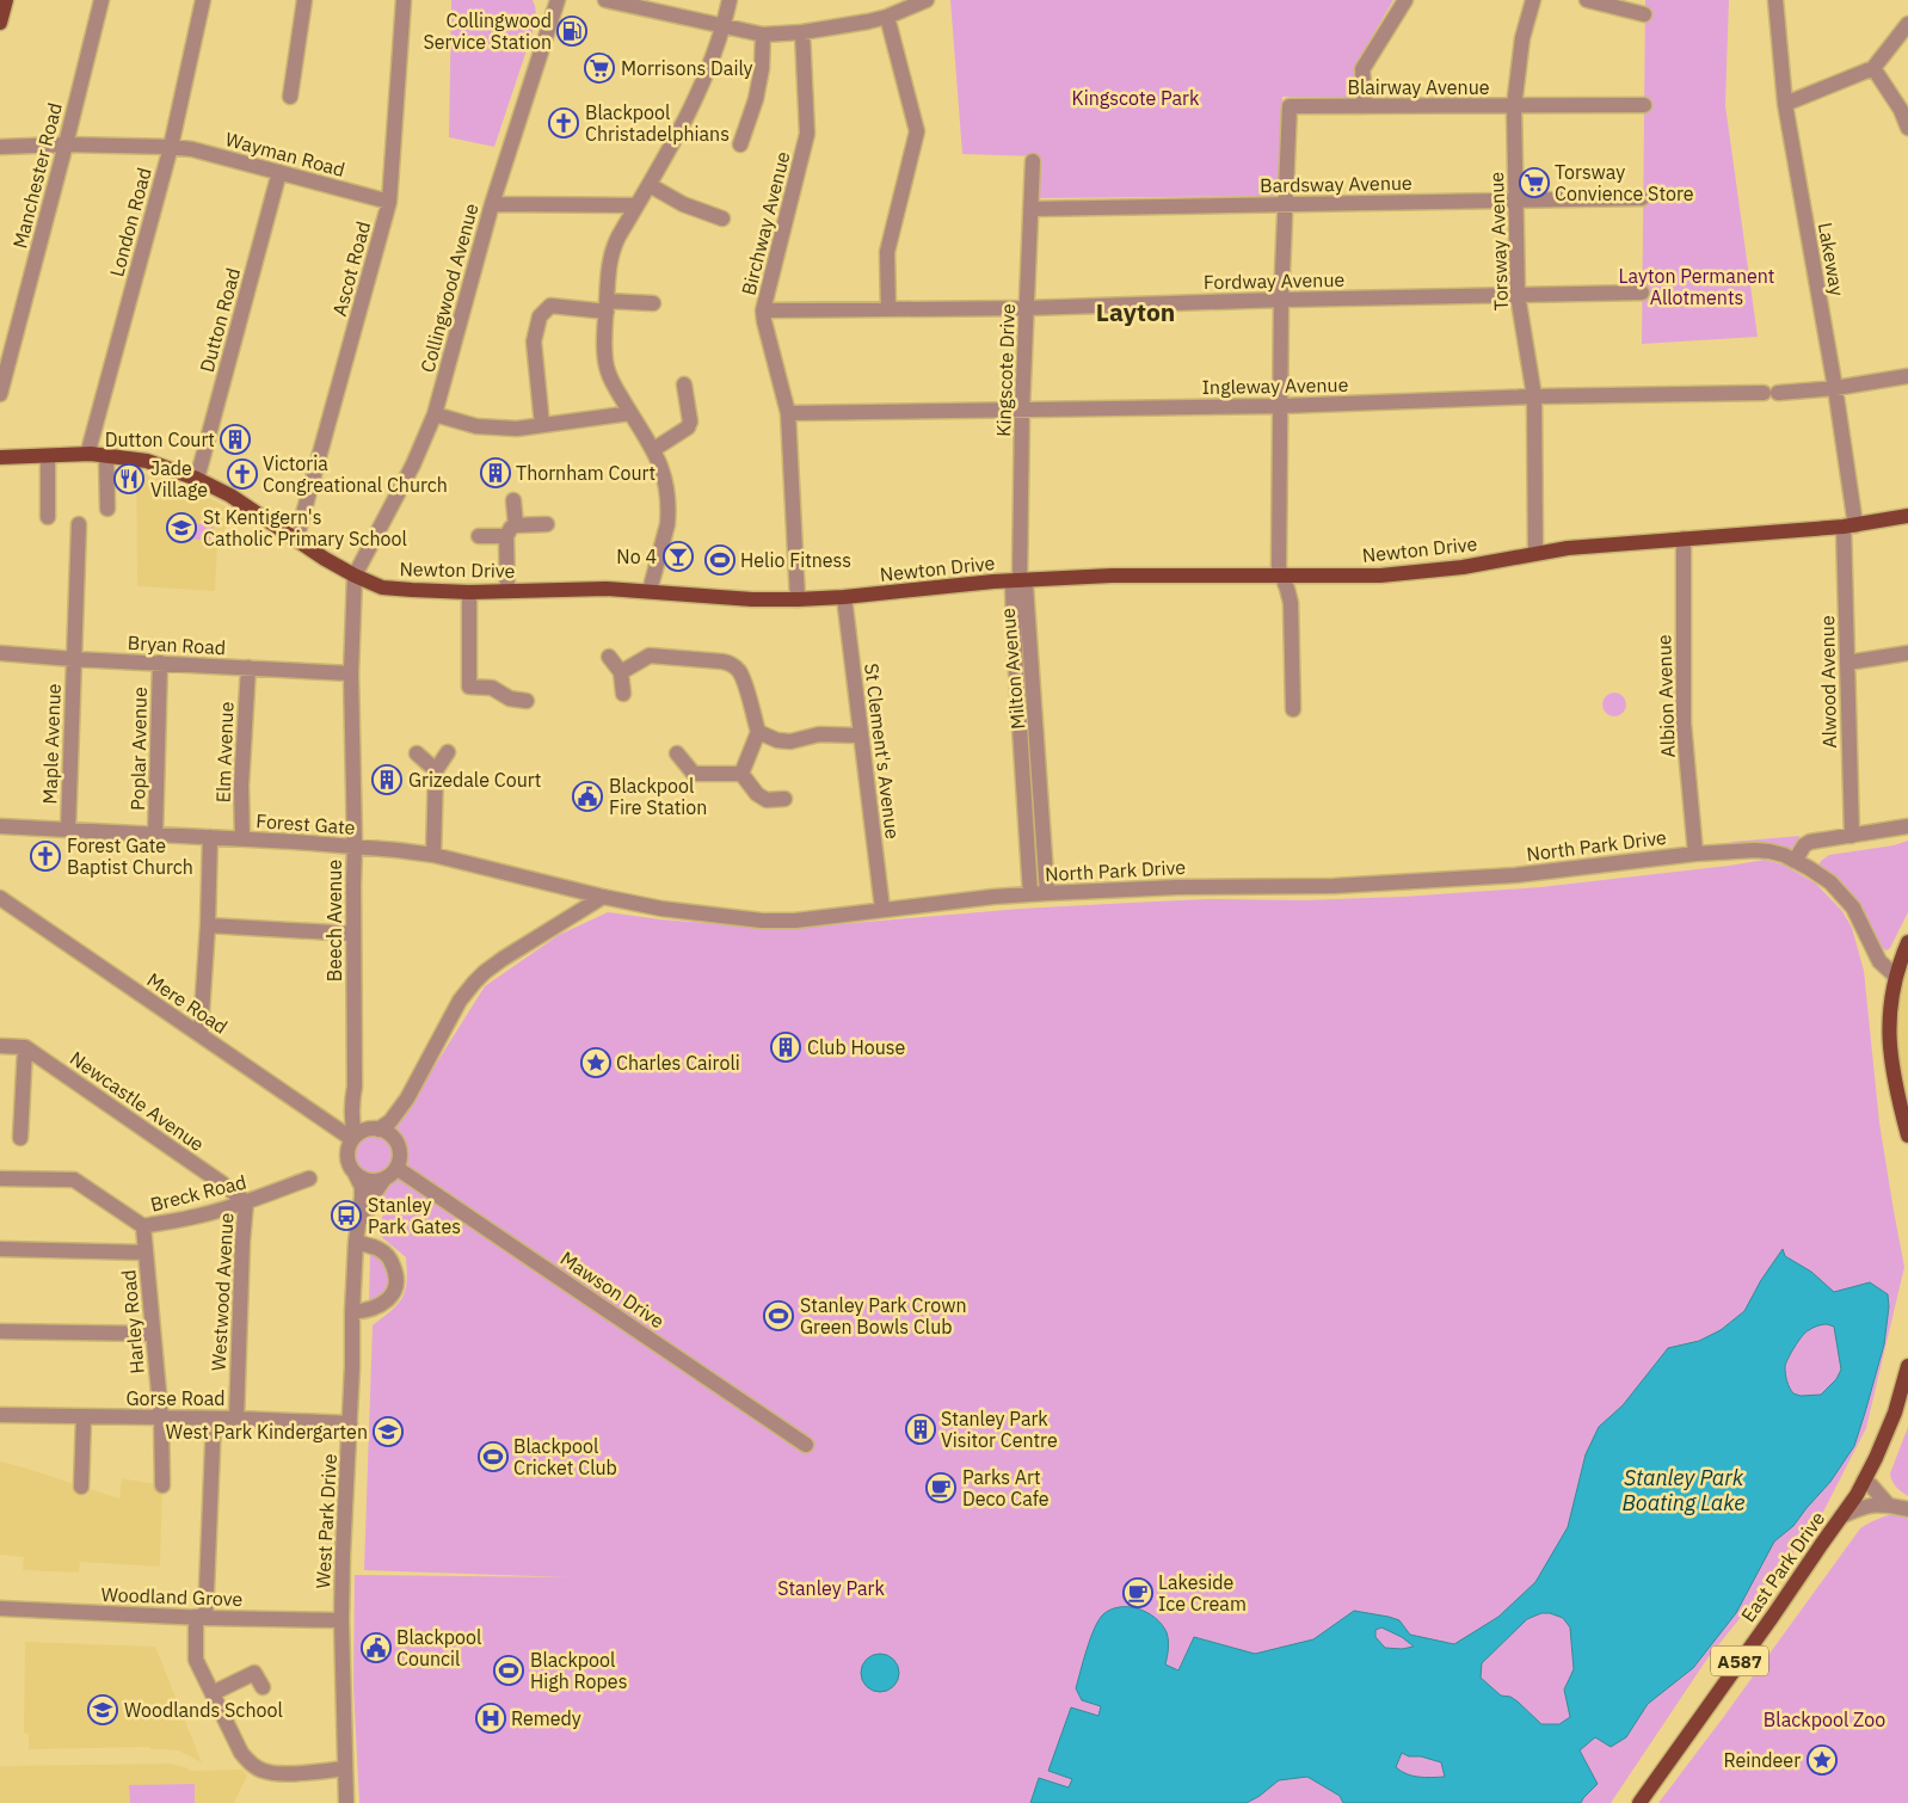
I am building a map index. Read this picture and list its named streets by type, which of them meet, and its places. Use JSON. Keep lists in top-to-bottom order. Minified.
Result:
{"streets":{"main road":["Newton Drive","East Park Drive","A587"],"street":["Blairway Avenue","Wayman Road","Manchester Road","Bardsway Avenue","London Road","Birchway Avenue","Torsway Avenue","Lakeway","Ascot Road","Fordway Avenue","Collingwood Avenue","Dutton Road","Kingscote Drive","Ingleway Avenue","Bryan Road","Milton Avenue","Alwood Avenue","Albion Avenue","Maple Avenue","Poplar Avenue","St Clement's Avenue","Elm Avenue","Forest Gate","North Park Drive","Beech Avenue","Mere Road","Newcastle Avenue","Breck Road","Mawson Drive","Westwood Avenue","Harley Road","Gorse Road","West Park Drive","Woodland Grove"]},"crossings":[["Blairway Avenue","Bardsway Avenue"],["Blairway Avenue","Torsway Avenue"],["Wayman Road","Manchester Road"],["Wayman Road","London Road"],["Wayman Road","Ascot Road"],["Wayman Road","Dutton Road"],["Bardsway Avenue","Torsway Avenue"],["Bardsway Avenue","Kingscote Drive"],["London Road","Newton Drive"],["Birchway Avenue","Fordway Avenue"],["Birchway Avenue","Ingleway Avenue"],["Birchway Avenue","Newton Drive"],["Torsway Avenue","Fordway Avenue"],["Torsway Avenue","Ingleway Avenue"],["Torsway Avenue","Newton Drive"],["Lakeway","Ingleway Avenue"],["Lakeway","Newton Drive"],["Lakeway","Alwood Avenue"],["Ascot Road","Newton Drive"],["Fordway Avenue","Kingscote Drive"],["Collingwood Avenue","Newton Drive"],["Collingwood Avenue","Beech Avenue"],["Dutton Road","Newton Drive"],["Kingscote Drive","Ingleway Avenue"],["Kingscote Drive","Newton Drive"],["Kingscote Drive","Milton Avenue"],["Newton Drive","Milton Avenue"],["Newton Drive","Alwood Avenue"],["Newton Drive","Albion Avenue"],["Newton Drive","St Clement's Avenue"],["Newton Drive","Beech Avenue"],["Bryan Road","Maple Avenue"],["Bryan Road","Poplar Avenue"],["Bryan Road","Elm Avenue"],["Bryan Road","Beech Avenue"],["Milton Avenue","North Park Drive"],["Albion Avenue","North Park Drive"],["Maple Avenue","Forest Gate"],["Poplar Avenue","Forest Gate"],["St Clement's Avenue","North Park Drive"],["Elm Avenue","Forest Gate"],["Forest Gate","North Park Drive"],["Forest Gate","Beech Avenue"],["Beech Avenue","Mere Road"],["Beech Avenue","Mawson Drive"],["Beech Avenue","West Park Drive"],["Mere Road","Mawson Drive"],["Mere Road","West Park Drive"],["Newcastle Avenue","Breck Road"],["Newcastle Avenue","Westwood Avenue"],["Breck Road","Westwood Avenue"],["Breck Road","Harley Road"],["Mawson Drive","West Park Drive"],["Westwood Avenue","Gorse Road"],["Harley Road","Gorse Road"],["Gorse Road","West Park Drive"],["West Park Drive","Woodland Grove"]],"districts":["Layton"],"water":["Stanley Park Boating Lake"],"parks":["Kingscote Park","Layton Permanent Allotments","Stanley Park","Blackpool Zoo"],"places":{"fuel station":["Collingwood Service Station"],"supermarket":["Morrisons Daily","Torsway Convience Store"],"church":["Blackpool Christadelphians","Victoria Congreational Church","Forest Gate Baptist Church"],"building":["Dutton Court","Thornham Court","Grizedale Court","Club House","Stanley Park Visitor Centre"],"restaurant":["Jade Village"],"school or university":["St Kentigern's Catholic Primary School","West Park Kindergarten","Woodlands School"],"bar":["No 4"],"sports":["Helio Fitness","Stanley Park Crown Green Bowls Club","Blackpool Cricket Club","Blackpool High Ropes"],"public building":["Blackpool Fire Station","Blackpool Council"],"place":["Charles Cairoli","Reindeer"],"bus stop":["Stanley Park Gates"],"cafe":["Parks Art Deco Cafe","Lakeside Ice Cream"],"hospital":["Remedy"]}}
